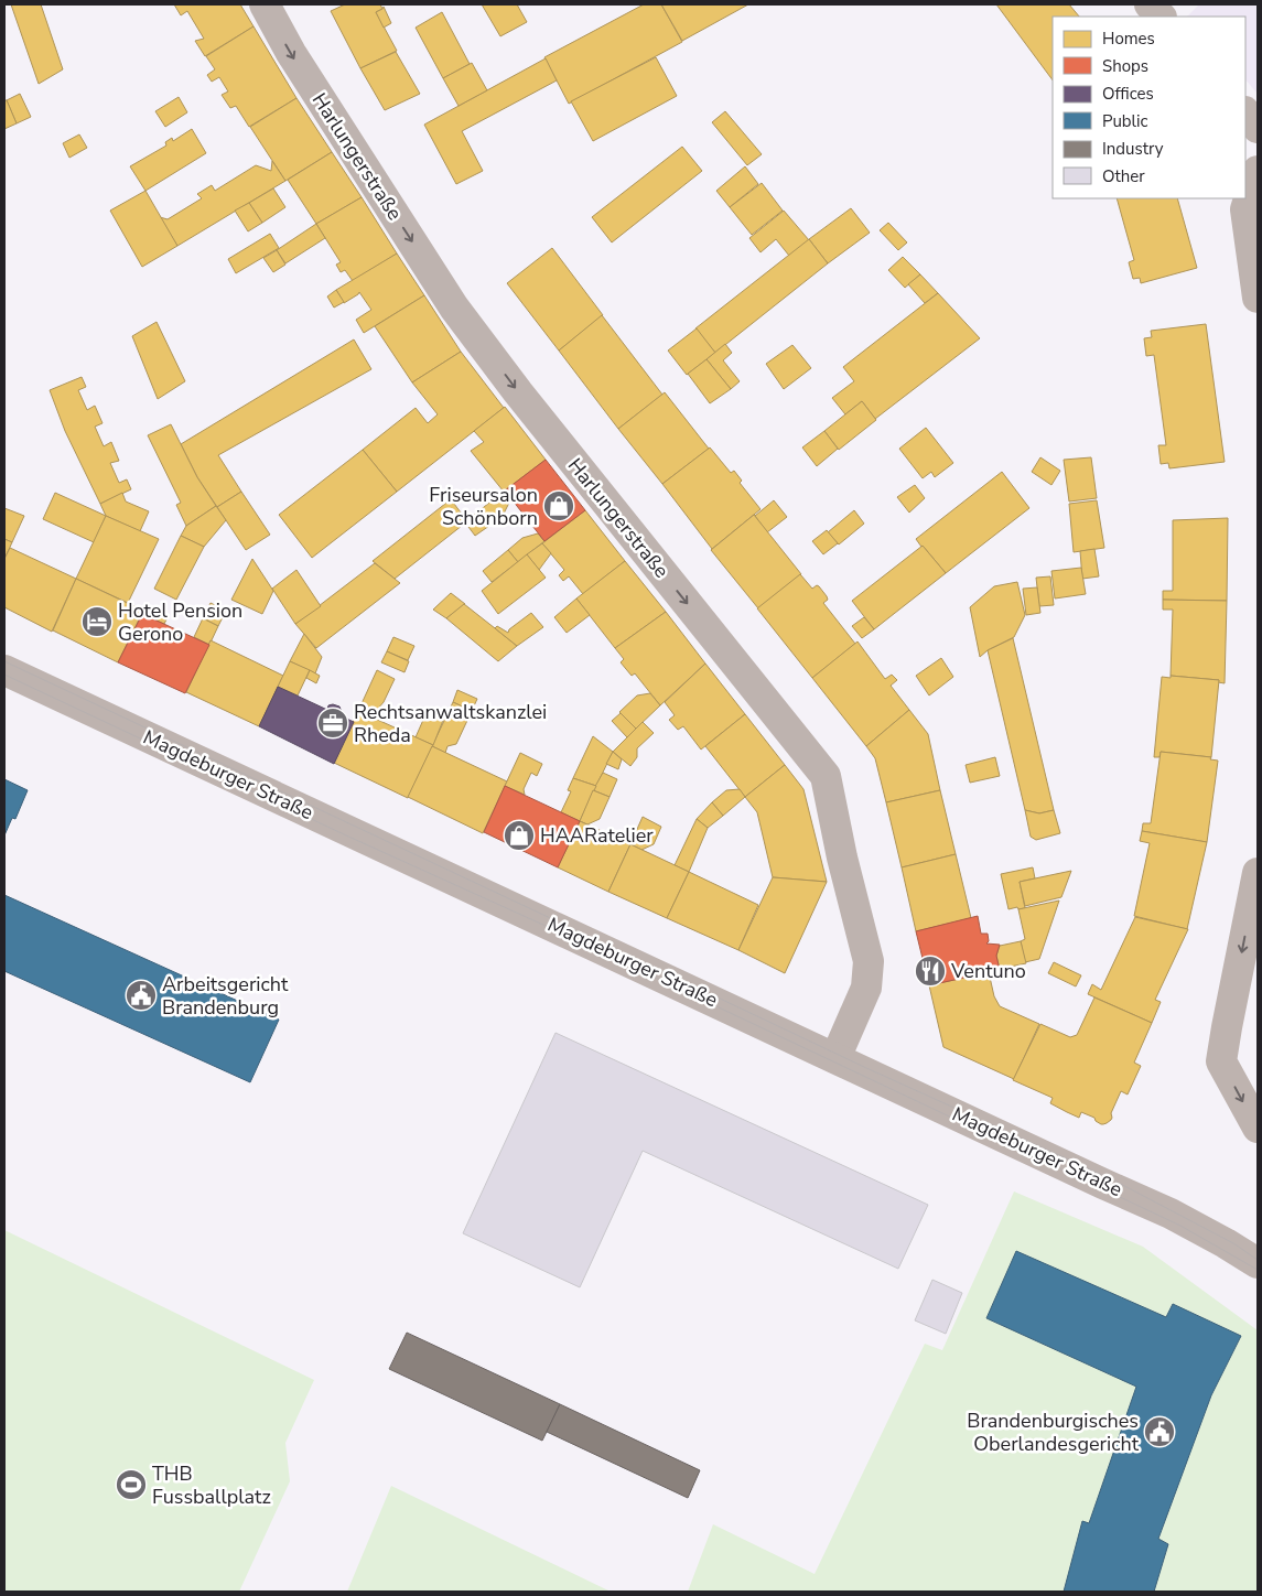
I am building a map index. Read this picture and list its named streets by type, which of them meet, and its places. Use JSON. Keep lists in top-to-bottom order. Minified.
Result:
{"streets":{"street":["Harlungerstraße","Magdeburger Straße"]},"crossings":[["Harlungerstraße","Magdeburger Straße"]],"one_way":["Harlungerstraße"],"places":{"shop":["Friseursalon Schönborn","HAARatelier"],"hotel":["Hotel Pension Gerono"],"office":["Rechtsanwaltskanzlei Rheda"],"restaurant":["Ventuno"],"public building":["Arbeitsgericht Brandenburg","Brandenburgisches Oberlandesgericht"],"sports":["THB Fussballplatz"]},"legend":["Homes","Shops","Offices","Public","Industry","Other"]}
